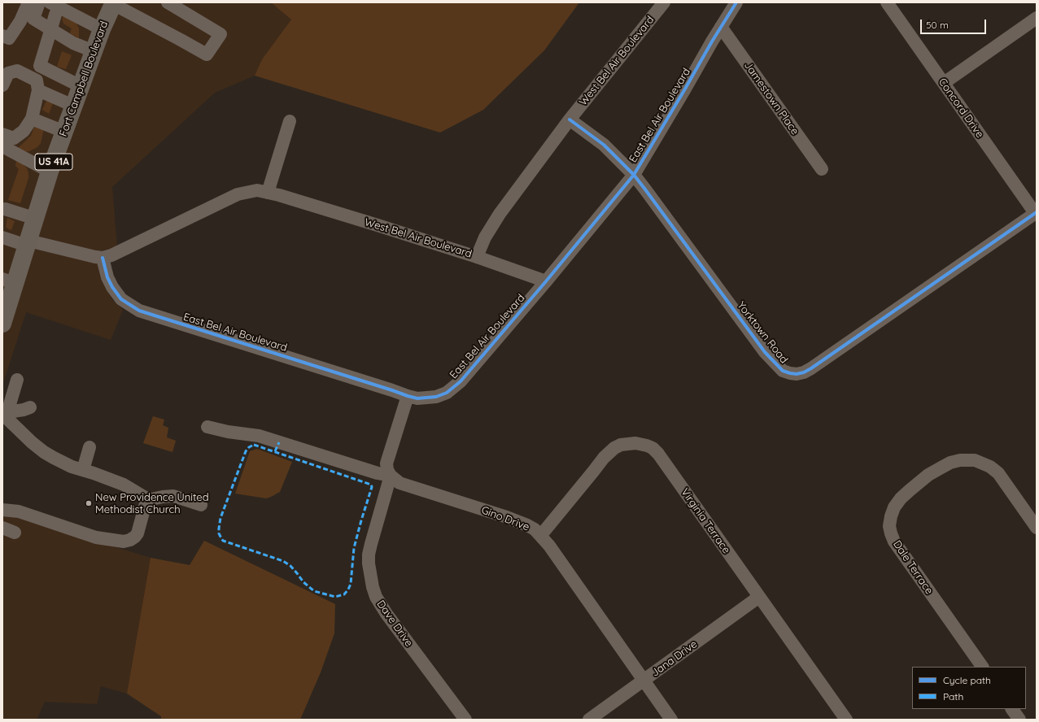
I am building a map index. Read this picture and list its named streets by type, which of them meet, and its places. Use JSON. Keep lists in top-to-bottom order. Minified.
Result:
{"streets":{"highway":["Fort Campbell Boulevard","US 41A"],"street":["West Bel Air Boulevard","Jamestown Place","Concord Drive","East Bel Air Boulevard","Yorktown Road","Gino Drive","Virginia Terrace","Dale Terrace","Dave Drive","Jana Drive"]},"crossings":[["West Bel Air Boulevard","East Bel Air Boulevard"],["West Bel Air Boulevard","Yorktown Road"],["Jamestown Place","East Bel Air Boulevard"],["Concord Drive","Yorktown Road"],["East Bel Air Boulevard","Yorktown Road"],["Gino Drive","Virginia Terrace"],["Gino Drive","Dave Drive"],["Gino Drive","Jana Drive"],["Virginia Terrace","Jana Drive"]],"places":["New Providence United Methodist Church"],"legend":["Cycle path","Path"],"scale_bar":"50 m"}
